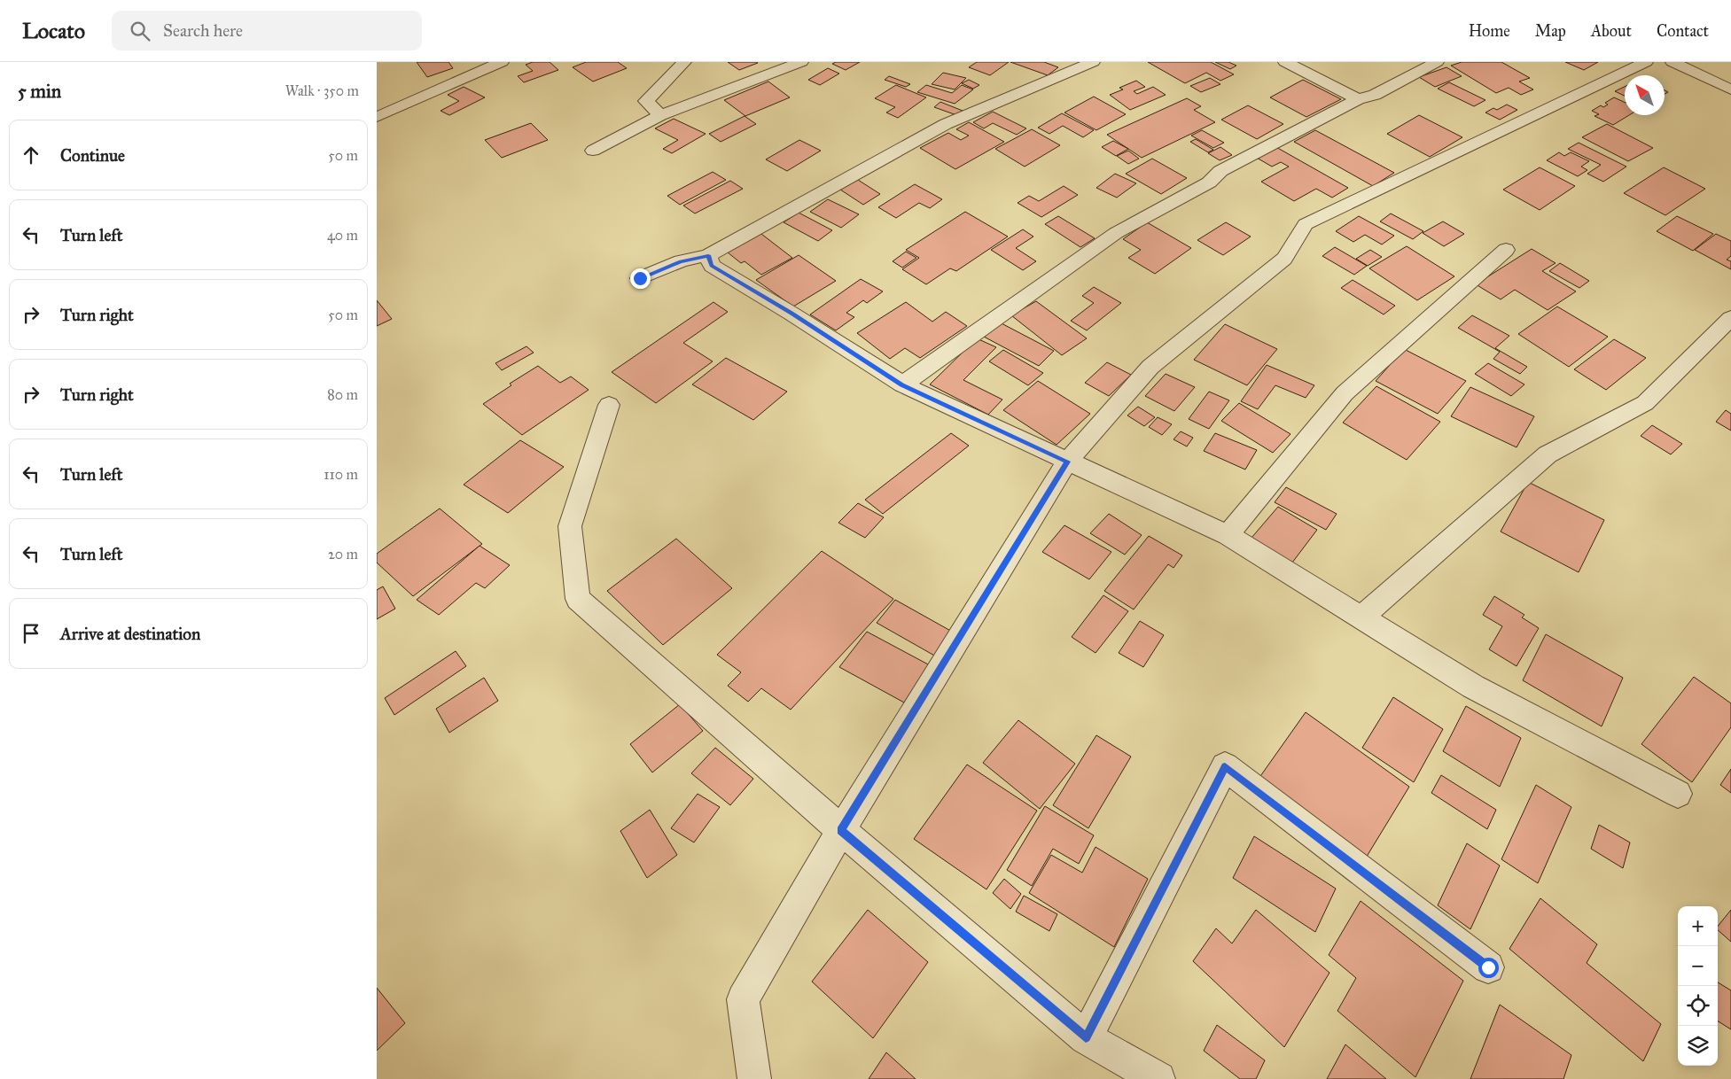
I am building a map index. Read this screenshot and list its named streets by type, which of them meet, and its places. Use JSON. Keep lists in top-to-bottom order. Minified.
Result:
{"north":"top left","page":{"header":"Locato","search":"Search here","nav":["Home","Map","About","Contact"],"heading":["5 min","Walk · 350 m"],"list":[["Continue","50 m"],["Turn left","40 m"],["Turn right","50 m"],["Turn right","80 m"],["Turn left","110 m"],["Turn left","20 m"],"Arrive at destination"],"map_buttons":["+","−"]}}
